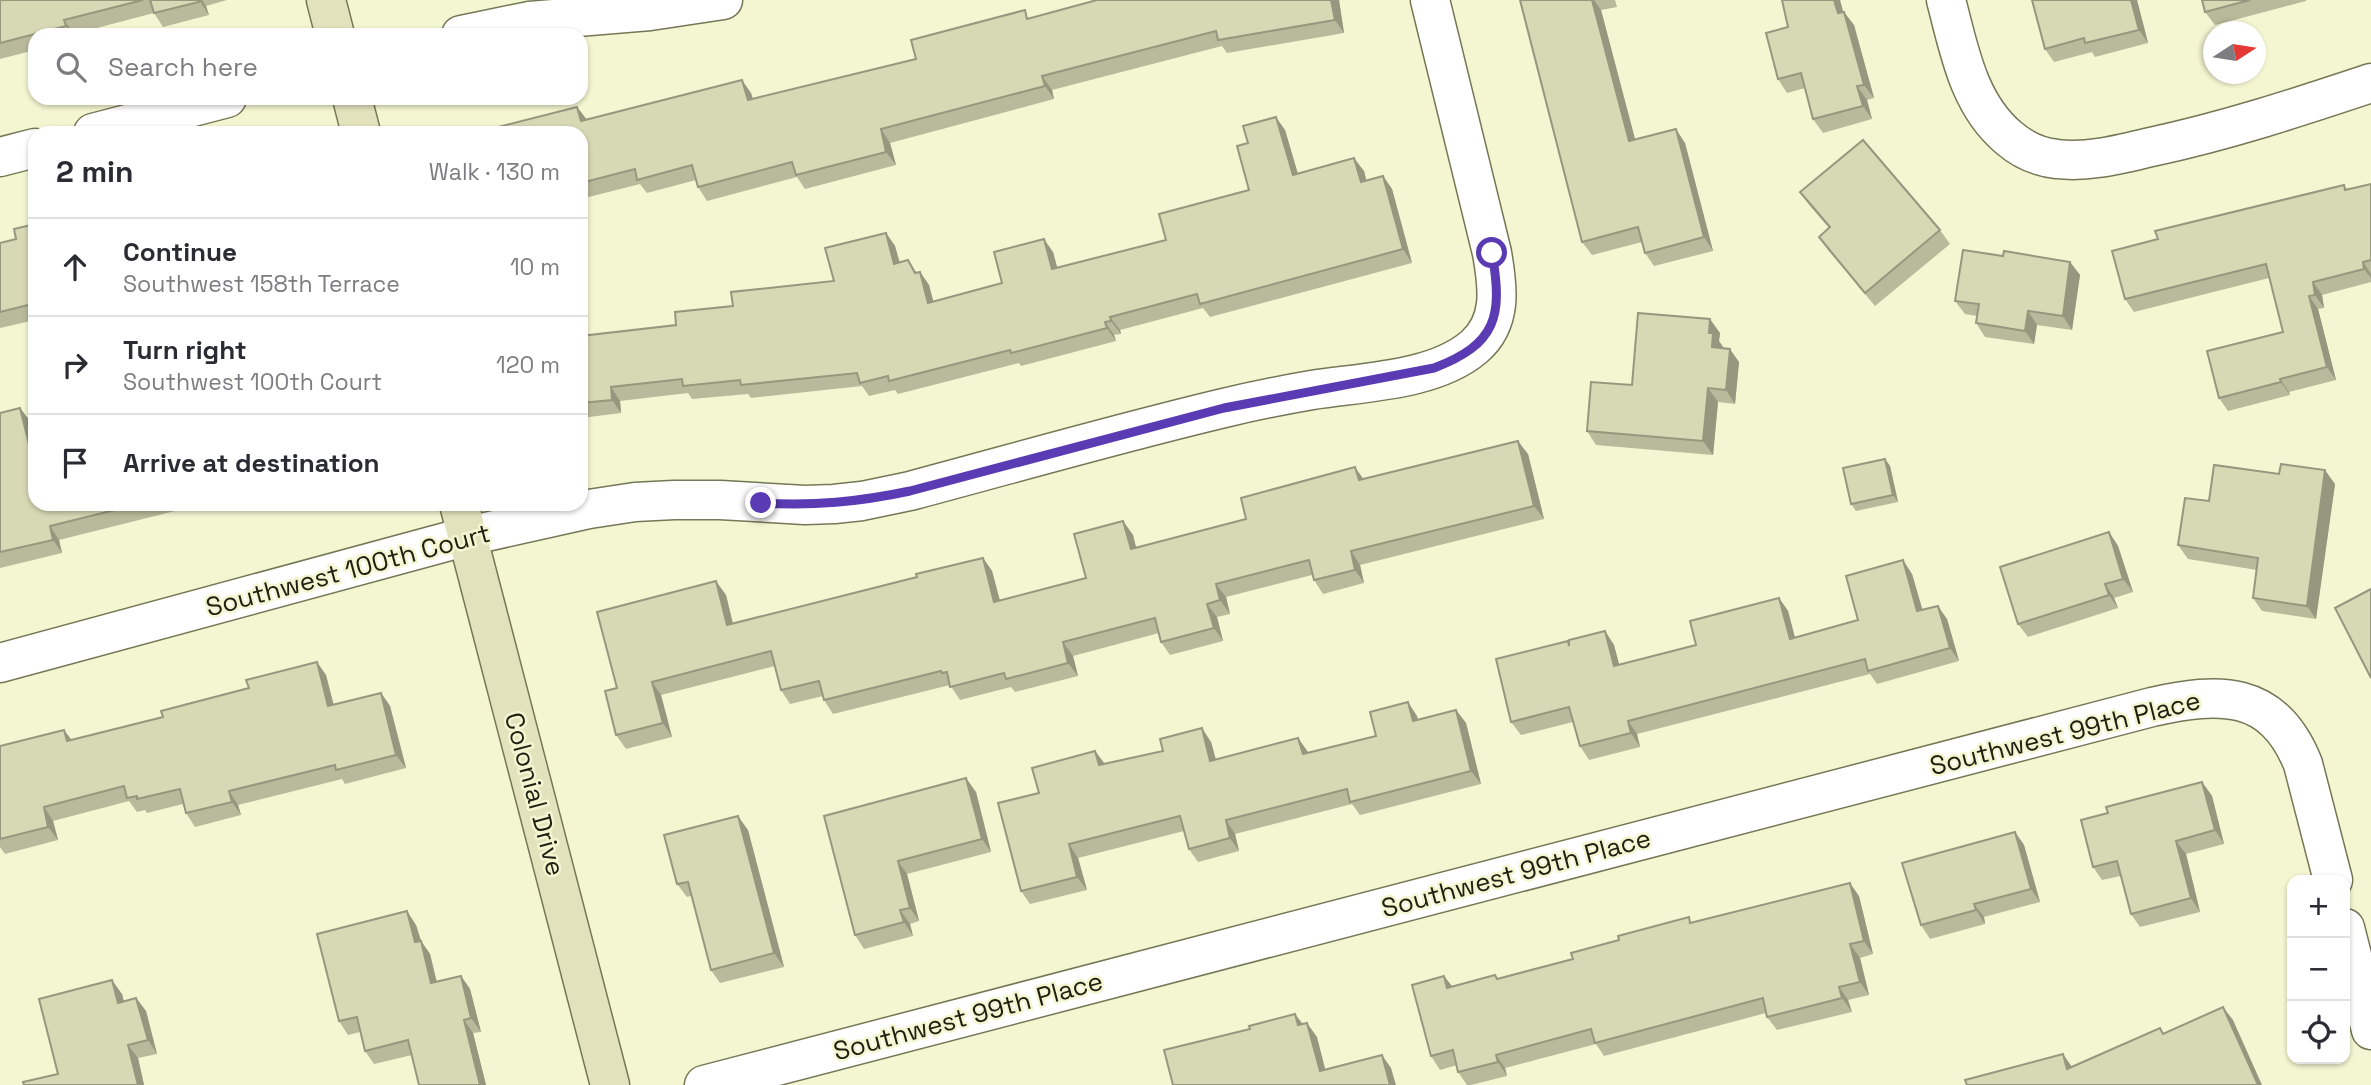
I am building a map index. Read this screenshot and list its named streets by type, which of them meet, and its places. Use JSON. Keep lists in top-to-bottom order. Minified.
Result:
{"streets":{"street":["Southwest 100th Court","Southwest 99th Place","Colonial Drive"]},"crossings":[["Southwest 100th Court","Colonial Drive"]],"north":"right","page":{"search":"Search here","heading":["2 min","Walk · 130 m"],"list":[["Continue","Southwest 158th Terrace","10 m"],["Turn right","Southwest 100th Court","120 m"],"Arrive at destination"],"map_buttons":["+","−"]}}
